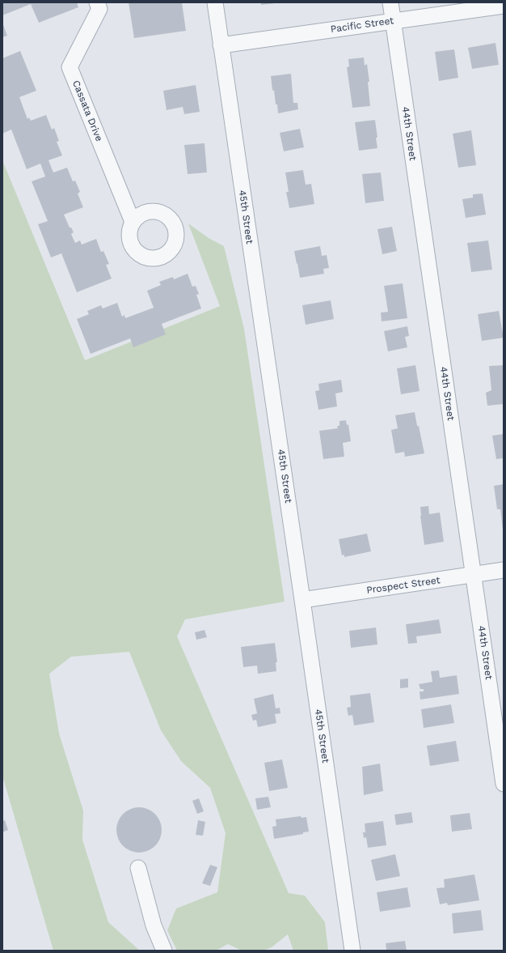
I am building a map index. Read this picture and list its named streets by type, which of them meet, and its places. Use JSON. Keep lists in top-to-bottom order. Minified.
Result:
{"streets":{"street":["Pacific Street","Cassata Drive","44th Street","45th Street","Prospect Street"]},"crossings":[["Pacific Street","44th Street"],["Pacific Street","45th Street"],["44th Street","Prospect Street"],["45th Street","Prospect Street"]]}
